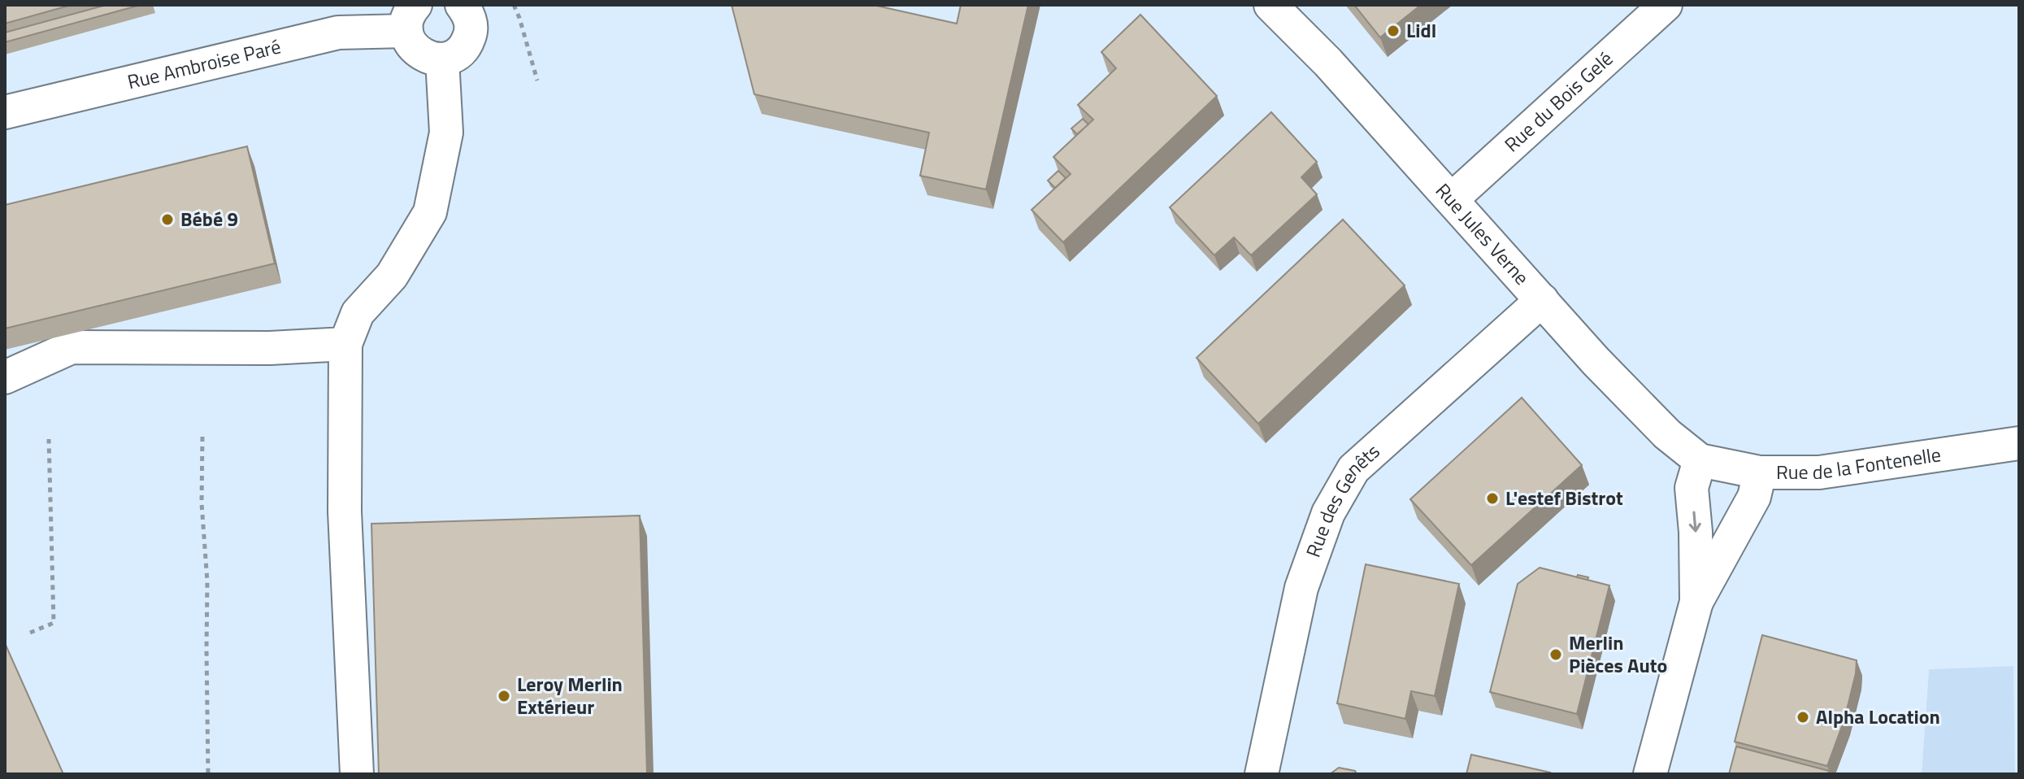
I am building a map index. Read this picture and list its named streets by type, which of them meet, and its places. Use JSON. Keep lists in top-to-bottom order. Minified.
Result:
{"streets":{"street":["Rue Ambroise Paré","Rue du Bois Gelé","Rue Jules Verne","Rue de la Fontenelle","Rue des Genêts"]},"crossings":[["Rue du Bois Gelé","Rue Jules Verne"],["Rue Jules Verne","Rue de la Fontenelle"],["Rue Jules Verne","Rue des Genêts"]],"places":["Lidl","Bébé 9","L'estef Bistrot","Merlin Pièces Auto","Leroy Merlin Extérieur","Alpha Location"]}
